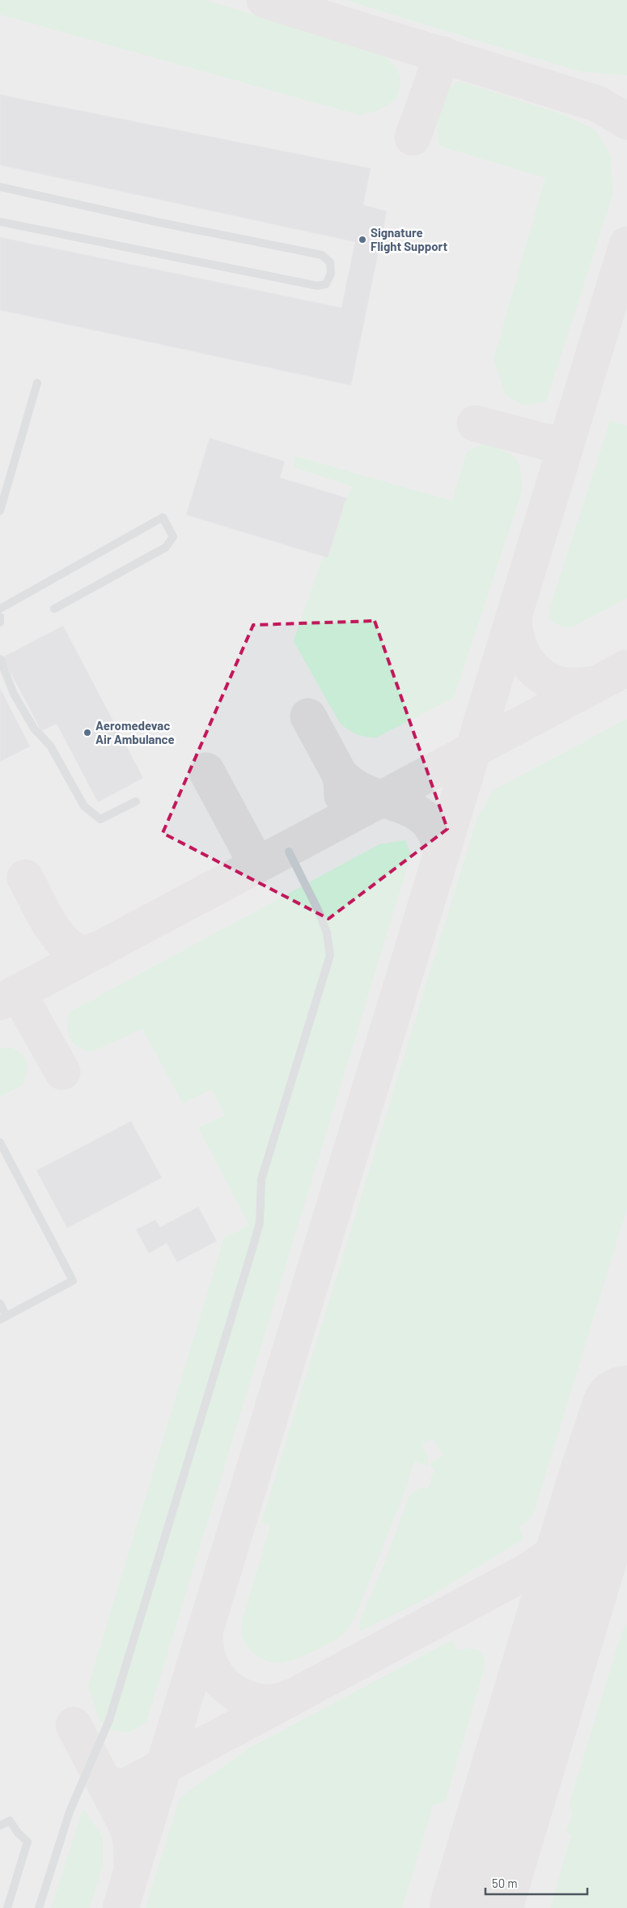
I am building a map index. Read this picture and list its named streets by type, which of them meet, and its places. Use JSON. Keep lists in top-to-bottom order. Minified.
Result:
{"places":["Signature Flight Support","Aeromedevac Air Ambulance"],"scale_bar":"50 m"}
